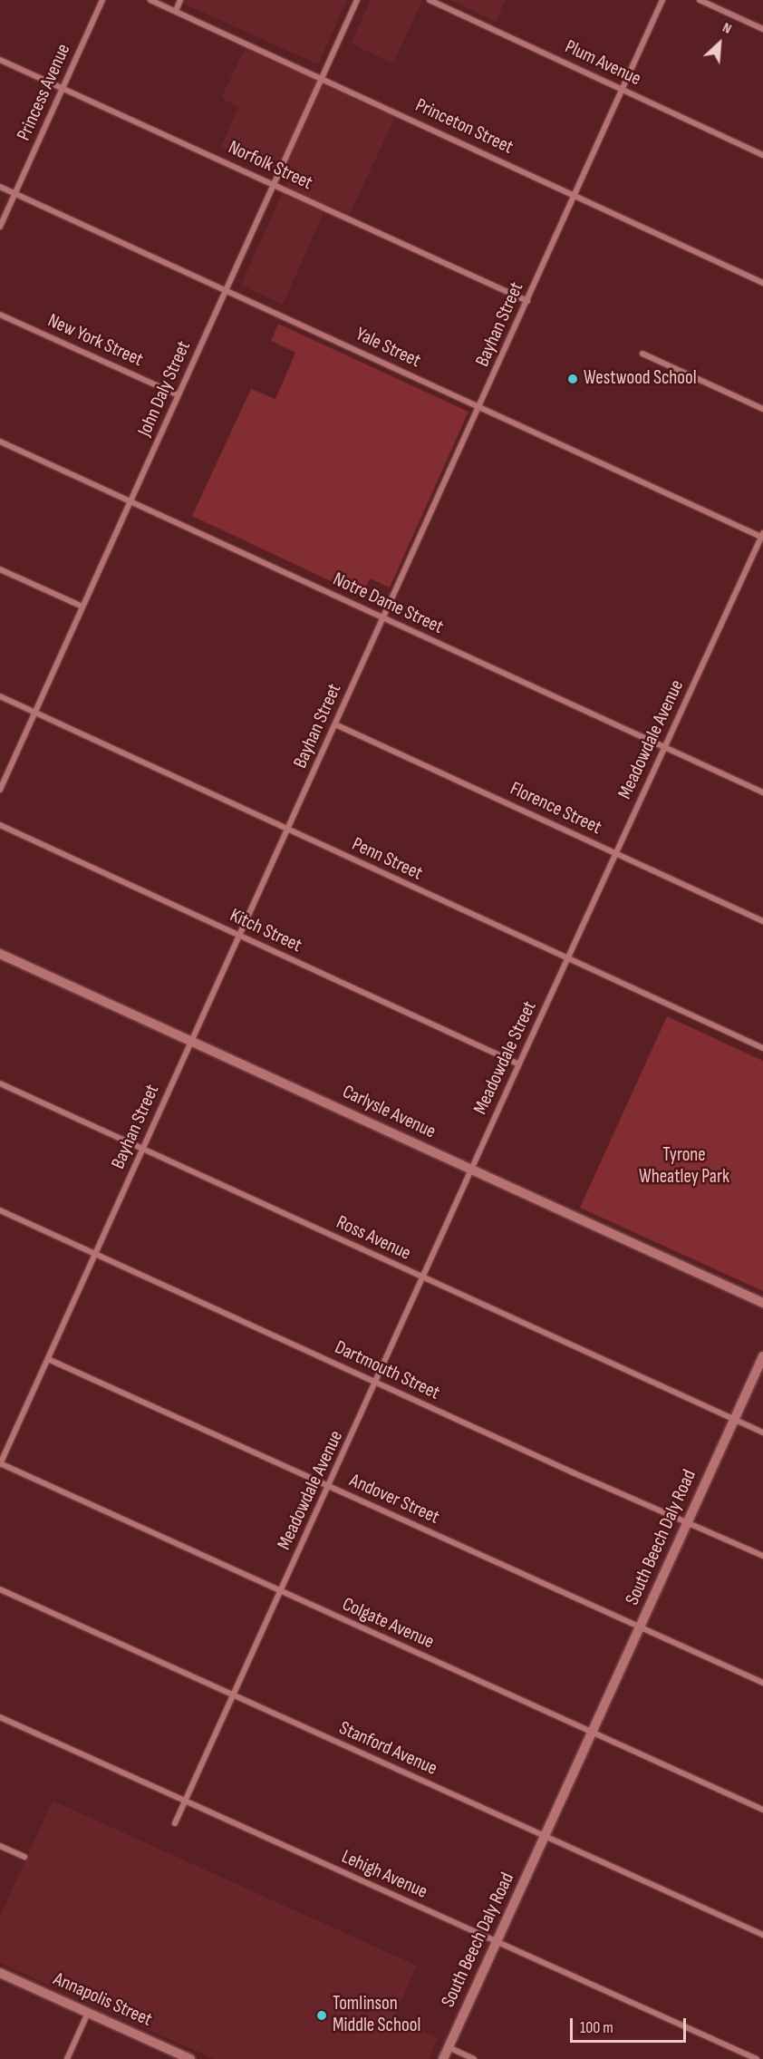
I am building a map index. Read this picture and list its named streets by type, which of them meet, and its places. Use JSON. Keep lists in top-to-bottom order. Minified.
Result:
{"streets":{"street":["Plum Avenue","Princess Avenue","Princeton Street","Norfolk Street","Bayhan Street","New York Street","Yale Street","John Daly Street","Notre Dame Street","Meadowdale Avenue","Florence Street","Penn Street","Kitch Street","Meadowdale Street","Carlysle Avenue","Ross Avenue","Dartmouth Street","Andover Street","South Beech Daly Road","Colgate Avenue","Stanford Avenue","Lehigh Avenue","Annapolis Street"]},"crossings":[["Plum Avenue","Bayhan Street"],["Princess Avenue","Norfolk Street"],["Princess Avenue","Yale Street"],["Princeton Street","Bayhan Street"],["Princeton Street","John Daly Street"],["Norfolk Street","Bayhan Street"],["Norfolk Street","John Daly Street"],["Bayhan Street","Yale Street"],["Bayhan Street","Notre Dame Street"],["Bayhan Street","Florence Street"],["Bayhan Street","Penn Street"],["Bayhan Street","Kitch Street"],["Bayhan Street","Carlysle Avenue"],["Bayhan Street","Ross Avenue"],["Bayhan Street","Dartmouth Street"],["Bayhan Street","Andover Street"],["Bayhan Street","Colgate Avenue"],["New York Street","John Daly Street"],["Yale Street","John Daly Street"],["Yale Street","Meadowdale Avenue"],["John Daly Street","Notre Dame Street"],["John Daly Street","Penn Street"],["Notre Dame Street","Meadowdale Avenue"],["Meadowdale Avenue","Florence Street"],["Meadowdale Avenue","Penn Street"],["Meadowdale Avenue","Meadowdale Street"],["Meadowdale Avenue","Carlysle Avenue"],["Meadowdale Avenue","Ross Avenue"],["Meadowdale Avenue","Dartmouth Street"],["Meadowdale Avenue","Andover Street"],["Meadowdale Avenue","Colgate Avenue"],["Meadowdale Avenue","Stanford Avenue"],["Meadowdale Avenue","Lehigh Avenue"],["Penn Street","Meadowdale Street"],["Kitch Street","Meadowdale Street"],["Meadowdale Street","Carlysle Avenue"],["Ross Avenue","South Beech Daly Road"],["Dartmouth Street","South Beech Daly Road"],["Andover Street","South Beech Daly Road"],["South Beech Daly Road","Colgate Avenue"],["South Beech Daly Road","Stanford Avenue"],["South Beech Daly Road","Lehigh Avenue"]],"parks":["Tyrone Wheatley Park"],"places":["Westwood School","Tomlinson Middle School"],"scale_bar":"100 m","north":"top right"}
